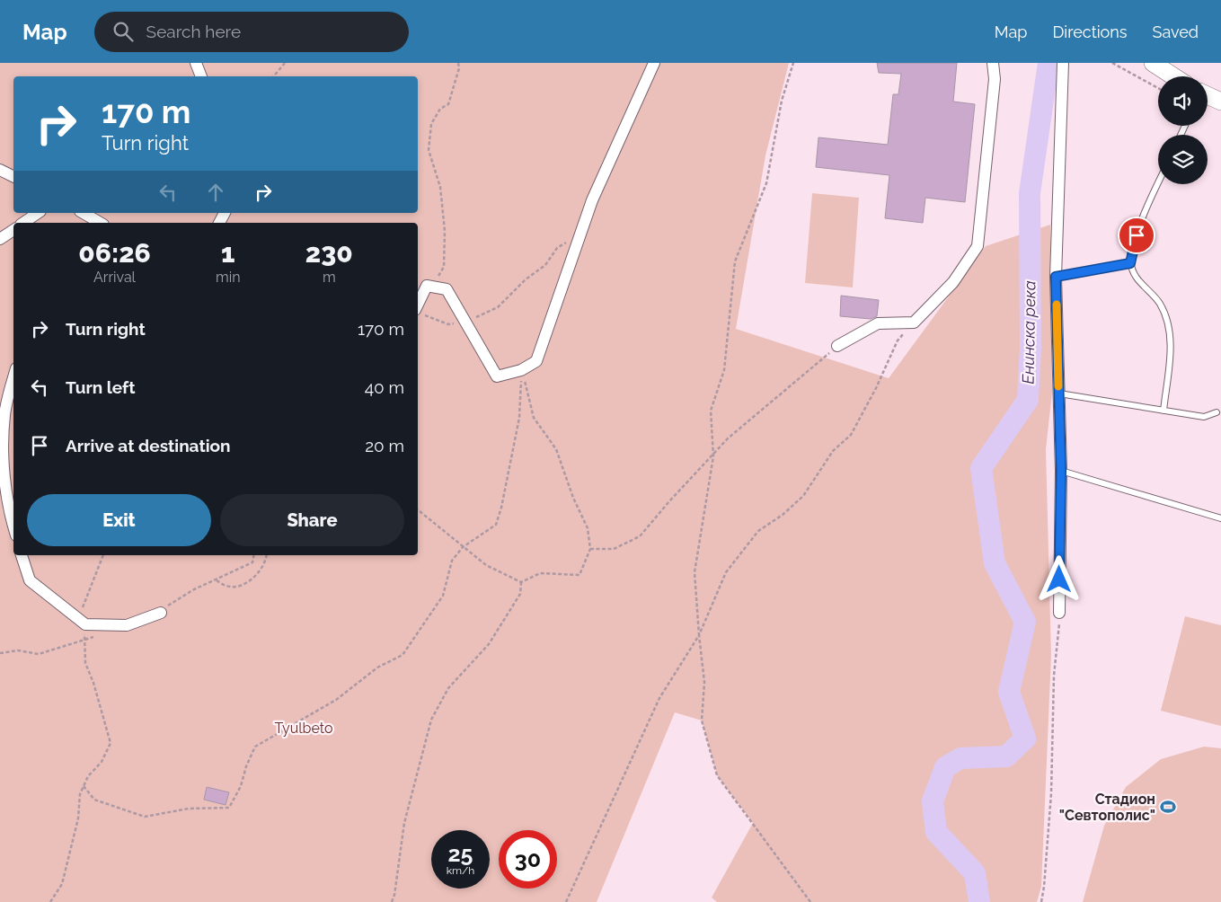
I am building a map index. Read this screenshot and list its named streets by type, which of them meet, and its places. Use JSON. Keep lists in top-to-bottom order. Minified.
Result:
{"water":["Енинска река"],"parks":["Tyulbeto"],"places":{"sports":["Стадион \"Севтополис\""]},"page":{"header":"Map","search":"Search here","nav":["Map","Directions","Saved"],"turn":["170 m","Turn right"],"eta":["06:26","Arrival","1","min","230","m"],"list":[{"name":"Turn right","value":"170 m"},{"name":"Turn left","value":"40 m"},{"name":"Arrive at destination","value":"20 m"}],"buttons":["Exit","Share"],"speed":"25 km/h","limit":"30"}}
